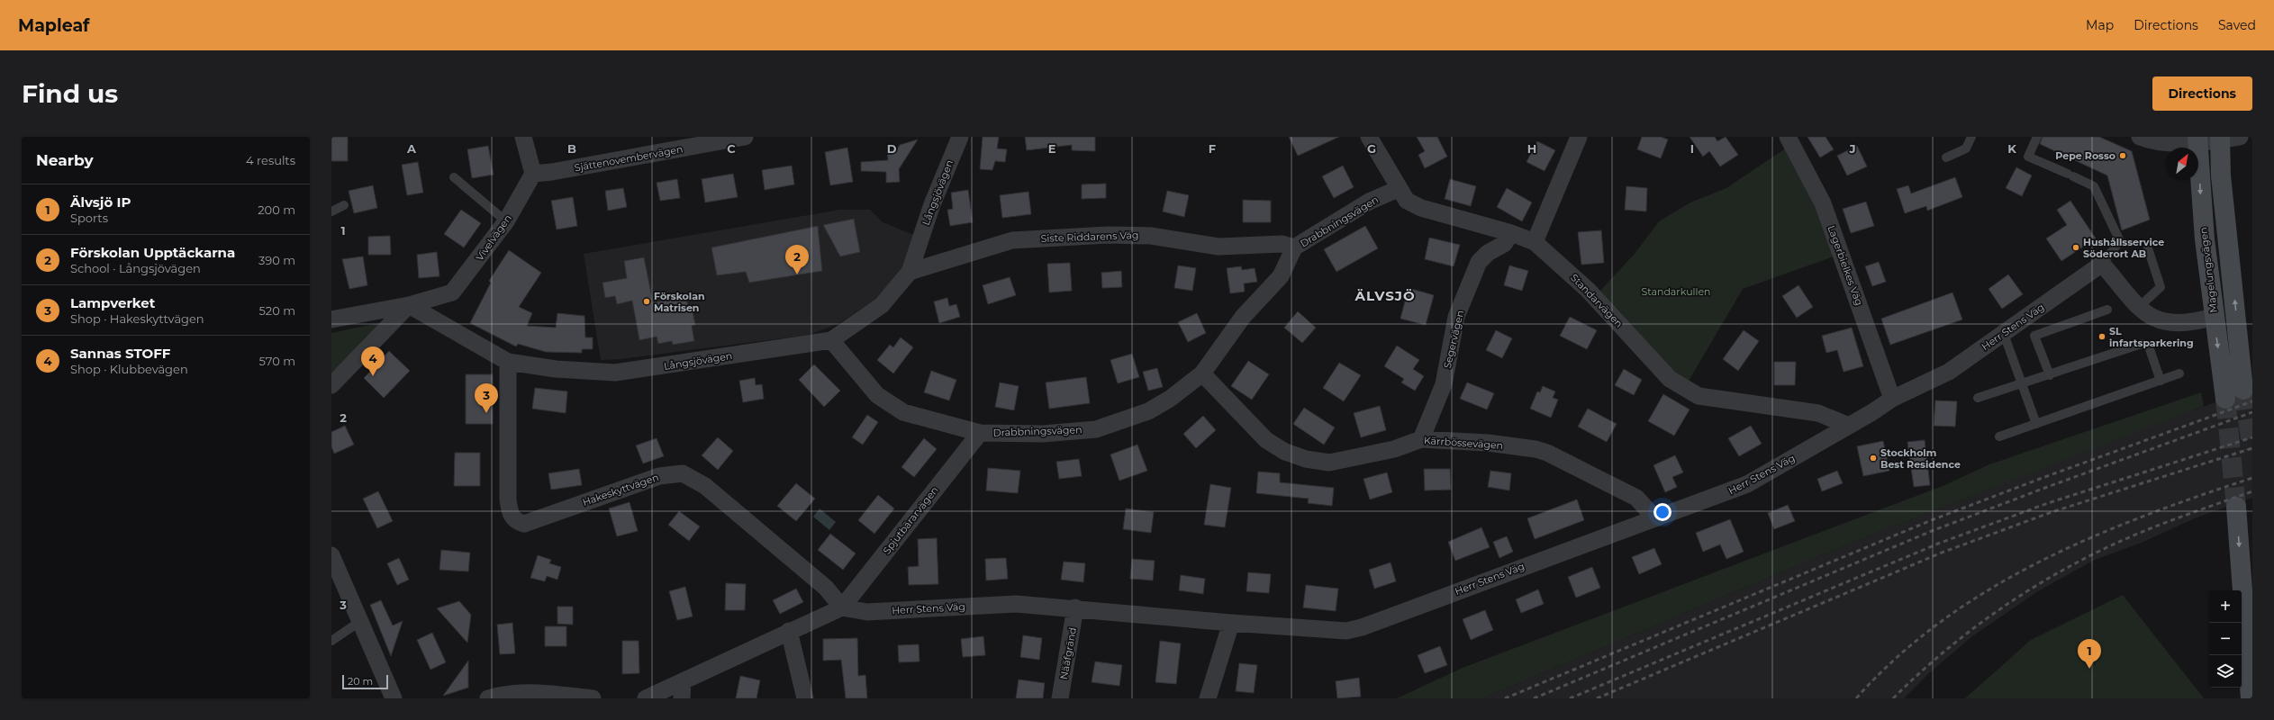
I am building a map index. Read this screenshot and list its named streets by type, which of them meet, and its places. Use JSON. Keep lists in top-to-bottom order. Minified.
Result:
{"streets":{"main road":["Magelungsvägen"],"street":["Sjättenovembervägen","Långsjövägen","Drabbningsvägen","Siste Riddarens Väg","Vivelvägen","Lagerbielkes Väg","Standarvägen","Herr Stens Väg","Segervägen","Kärrbössevägen","Hakeskyttvägen","Spjutbärarvägen","Nääfgränd"]},"crossings":[["Sjättenovembervägen","Vivelvägen"],["Långsjövägen","Drabbningsvägen"],["Långsjövägen","Siste Riddarens Väg"],["Långsjövägen","Vivelvägen"],["Långsjövägen","Hakeskyttvägen"],["Drabbningsvägen","Siste Riddarens Väg"],["Drabbningsvägen","Standarvägen"],["Drabbningsvägen","Kärrbössevägen"],["Drabbningsvägen","Spjutbärarvägen"],["Lagerbielkes Väg","Herr Stens Väg"],["Standarvägen","Herr Stens Väg"],["Standarvägen","Segervägen"],["Herr Stens Väg","Kärrbössevägen"],["Herr Stens Väg","Hakeskyttvägen"],["Herr Stens Väg","Spjutbärarvägen"],["Herr Stens Väg","Nääfgränd"],["Segervägen","Kärrbössevägen"],["Hakeskyttvägen","Spjutbärarvägen"]],"districts":["ÄLVSJÖ"],"parks":["Standarkullen"],"places":["Pepe Rosso","Hushållsservice Söderort AB","Förskolan Matrisen","SL infartsparkering","Stockholm Best Residence"],"scale_bar":"20 m","north":"top right","page":{"header":"Mapleaf","nav":["Map","Directions","Saved"],"buttons":"Directions","title":"Find us","heading":["Nearby","4 results"],"list":[{"mark":"1","name":"Älvsjö IP","note":"Sports","value":"200 m"},{"mark":"2","name":"Förskolan Upptäckarna","note":"School · Långsjövägen","value":"390 m"},{"mark":"3","name":"Lampverket","note":"Shop · Hakeskyttvägen","value":"520 m"},{"mark":"4","name":"Sannas STOFF","note":"Shop · Klubbevägen","value":"570 m"}],"pins":["2","4","3","1"],"map_buttons":["+","−"],"scale":"20 m"},"grid":{"columns":["A","B","C","D","E","F","G","H","I","J","K"],"rows":["1","2","3"]}}
